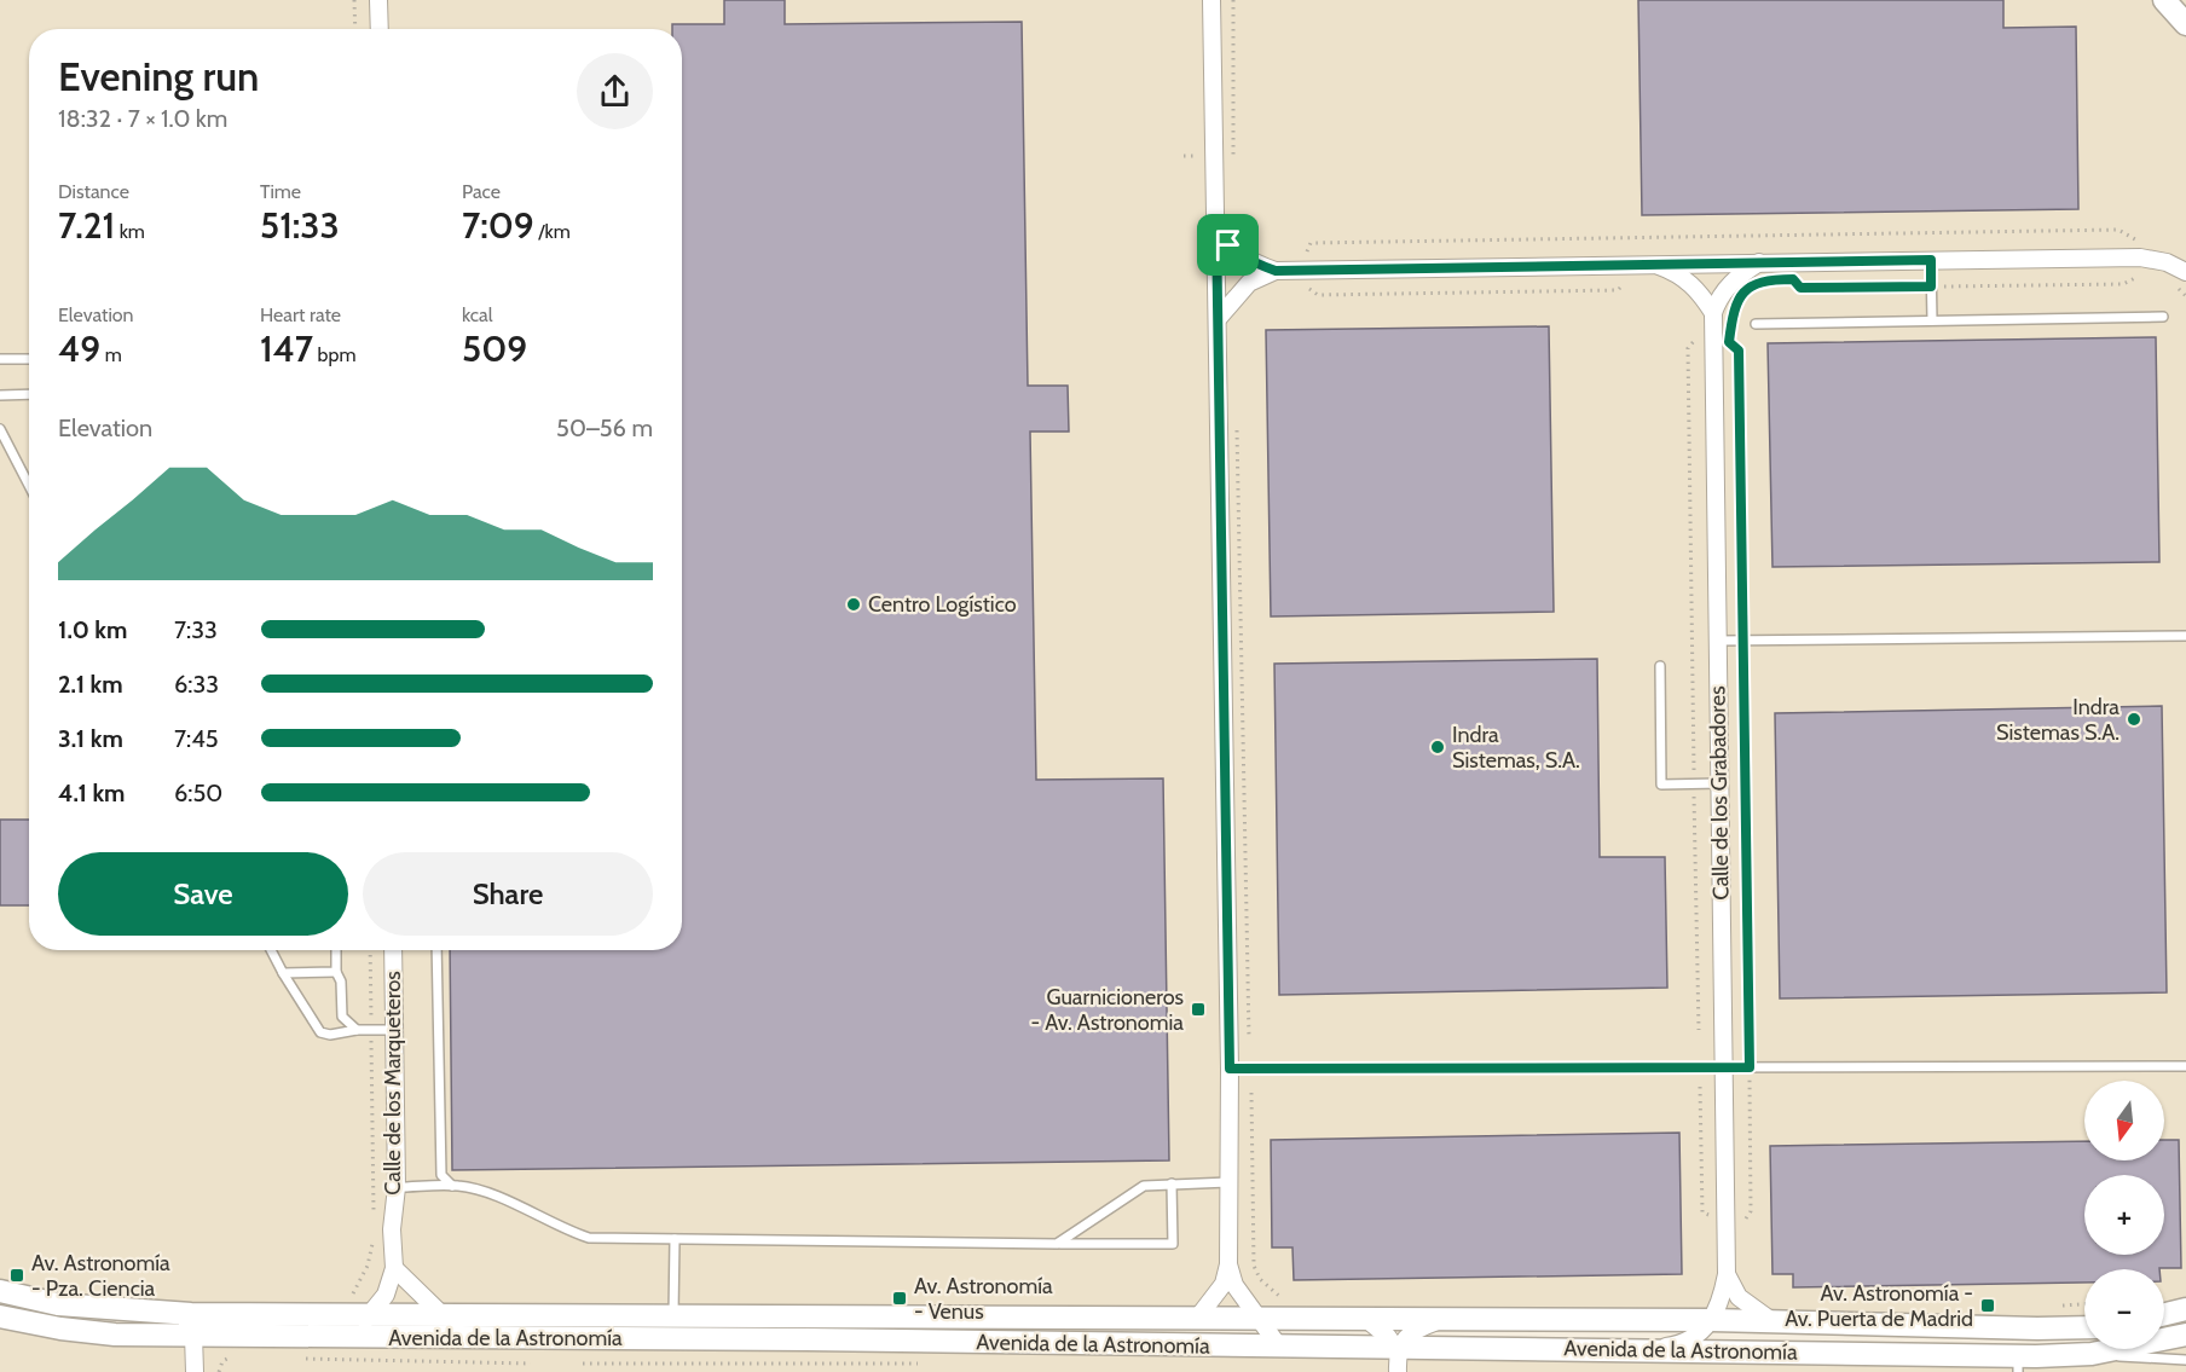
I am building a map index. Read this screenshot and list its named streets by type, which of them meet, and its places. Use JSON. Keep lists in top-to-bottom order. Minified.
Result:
{"streets":{"street":["Calle de los Grabadores","Calle de los Marqueteros","Avenida de la Astronomía"]},"crossings":[["Calle de los Grabadores","Avenida de la Astronomía"],["Calle de los Marqueteros","Avenida de la Astronomía"]],"places":{"other":["Centro Logístico","Indra Sistemas S.A.","Indra Sistemas, S.A."],"transit":["Guarnicioneros - Av. Astronomia","Av. Astronomía - Pza. Ciencia","Av. Astronomía - Venus","Av. Astronomía - Av. Puerta de Madrid"]},"north":"bottom","page":{"heading":["Evening run","18:32 · 7 × 1.0 km"],"stats":[["Distance","7.21 km"],["Time","51:33"],["Pace","7:09 /km"],["Elevation","49 m"],["Heart rate","147 bpm"],["kcal","509"]],"chart":["Elevation","50–56 m"],"list":[{"name":"1.0 km","note":"7:33"},{"name":"2.1 km","note":"6:33"},{"name":"3.1 km","note":"7:45"},{"name":"4.1 km","note":"6:50"}],"buttons":["Save","Share"],"map_buttons":["+","−"]}}
